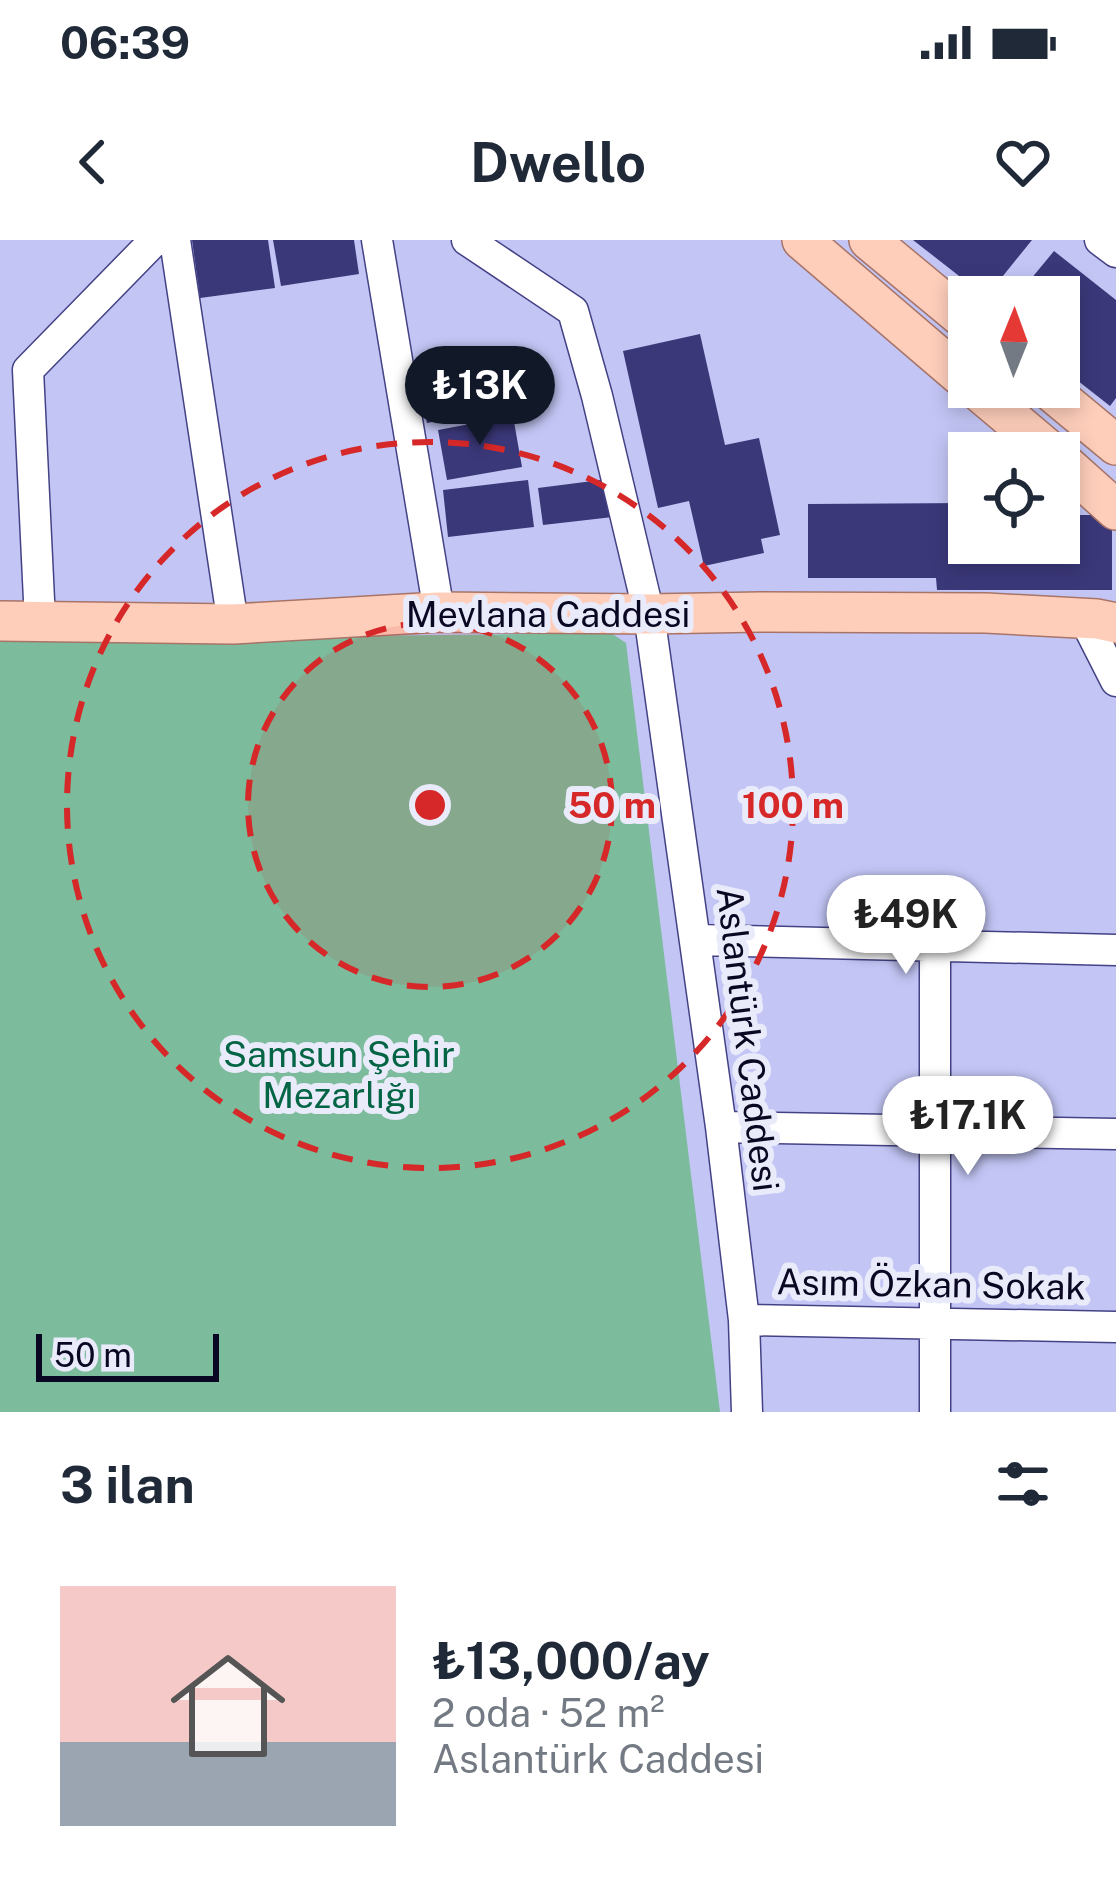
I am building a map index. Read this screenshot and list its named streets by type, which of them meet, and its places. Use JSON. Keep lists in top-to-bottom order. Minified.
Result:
{"streets":{"main road":["Mevlana Caddesi"],"street":["Aslantürk Caddesi","Asım Özkan Sokak"]},"crossings":[["Mevlana Caddesi","Aslantürk Caddesi"],["Aslantürk Caddesi","Asım Özkan Sokak"]],"parks":["Samsun Şehir Mezarlığı"],"scale_bar":"50 m","north":"top","page":{"status":"06:39","header":"Dwello","price":["₺13K","₺49K","₺17.1K"],"scale":"50 m","heading":"3 ilan","list":[{"name":"₺13,000/ay","note":"2 oda · 52 m² · Aslantürk Caddesi"}]},"rings":["50 m","100 m"]}
